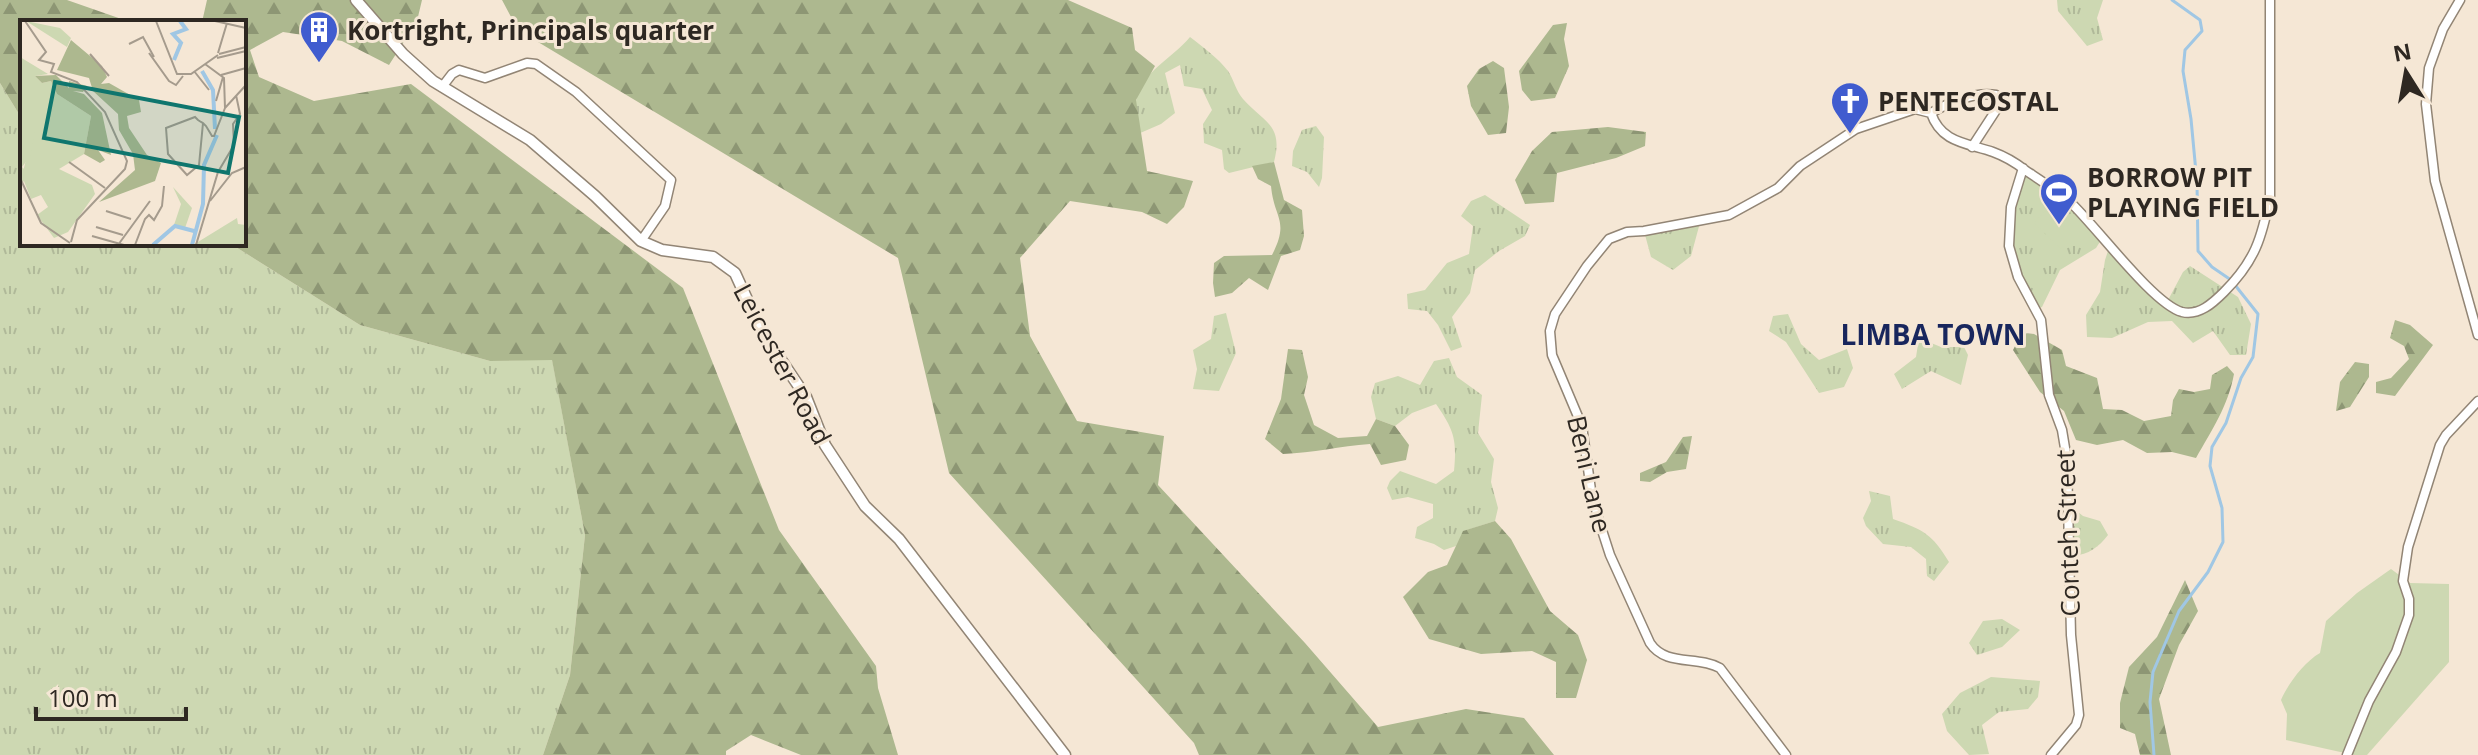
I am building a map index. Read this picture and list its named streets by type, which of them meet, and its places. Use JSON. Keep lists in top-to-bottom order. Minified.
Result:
{"streets":{"street":["Leicester Road","Beni Lane","Conteh Street"]},"districts":["LIMBA TOWN"],"places":{"building":["Kortright, Principals quarter"],"church":["PENTECOSTAL"],"sports":["BORROW PIT PLAYING FIELD"]},"scale_bar":"100 m","north":"top"}
